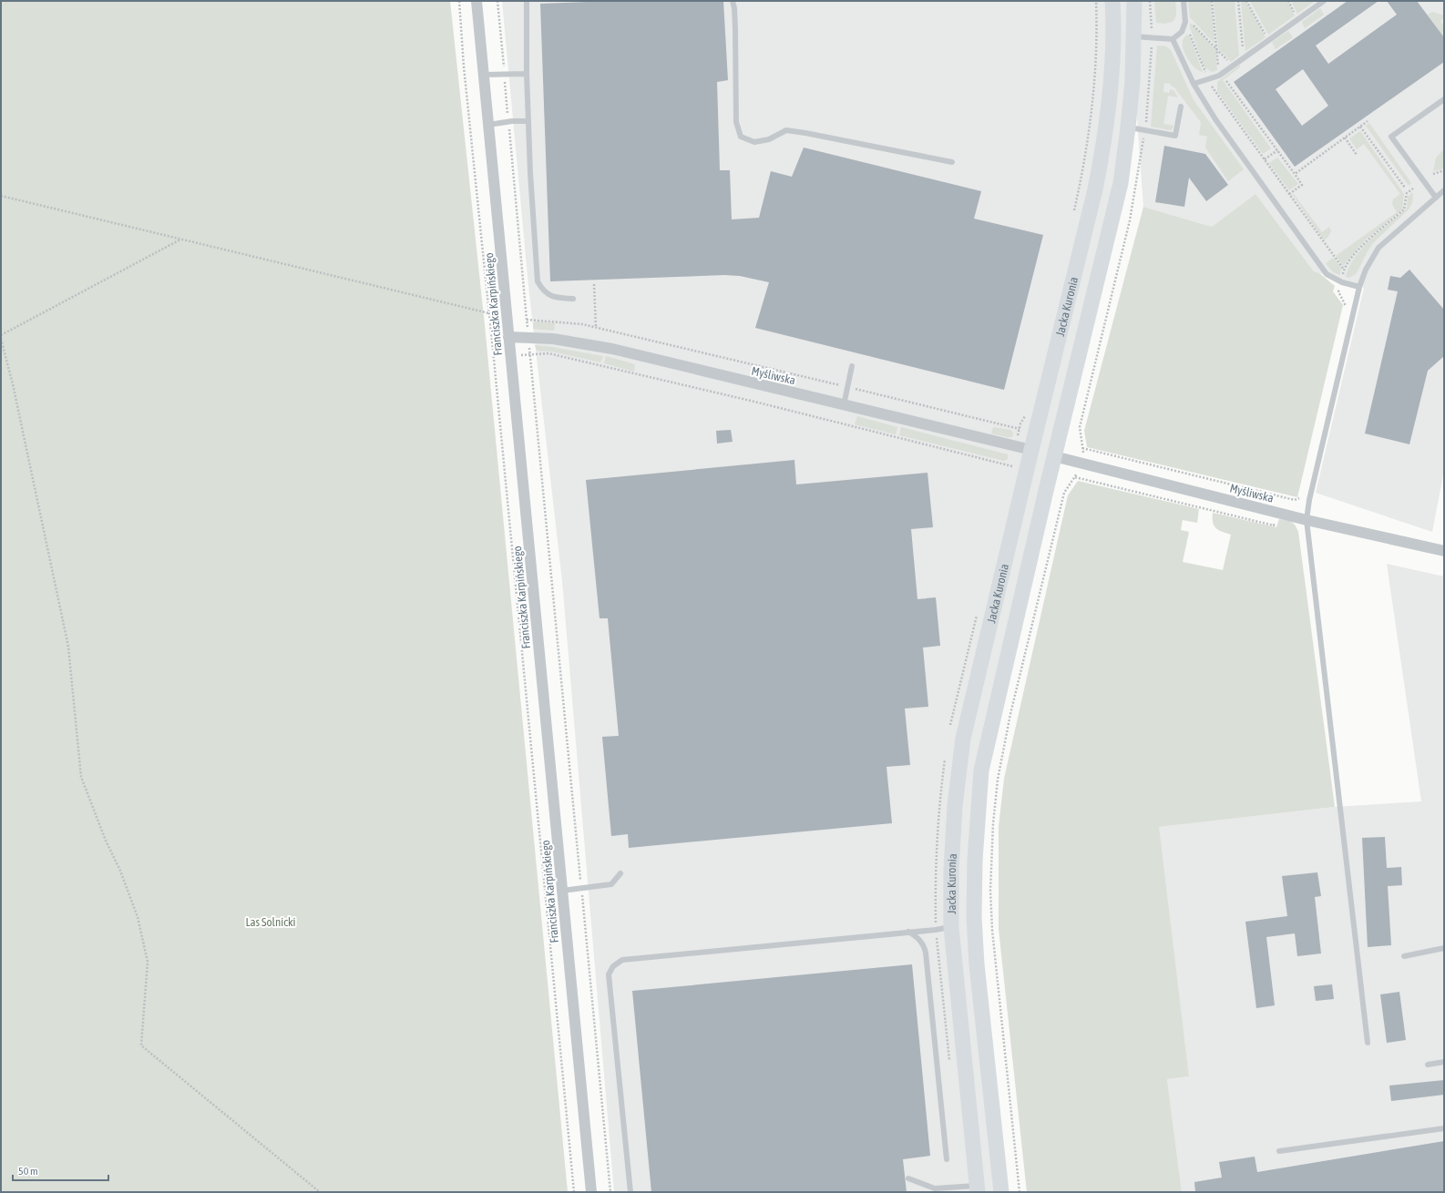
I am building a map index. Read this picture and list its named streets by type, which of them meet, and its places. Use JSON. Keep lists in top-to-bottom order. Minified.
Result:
{"streets":{"main road":["Jacka Kuronia"],"street":["Franciszka Karpińskiego","Myśliwska"]},"crossings":[["Franciszka Karpińskiego","Myśliwska"],["Jacka Kuronia","Myśliwska"]],"parks":["Las Solnicki"],"scale_bar":"50 m"}
